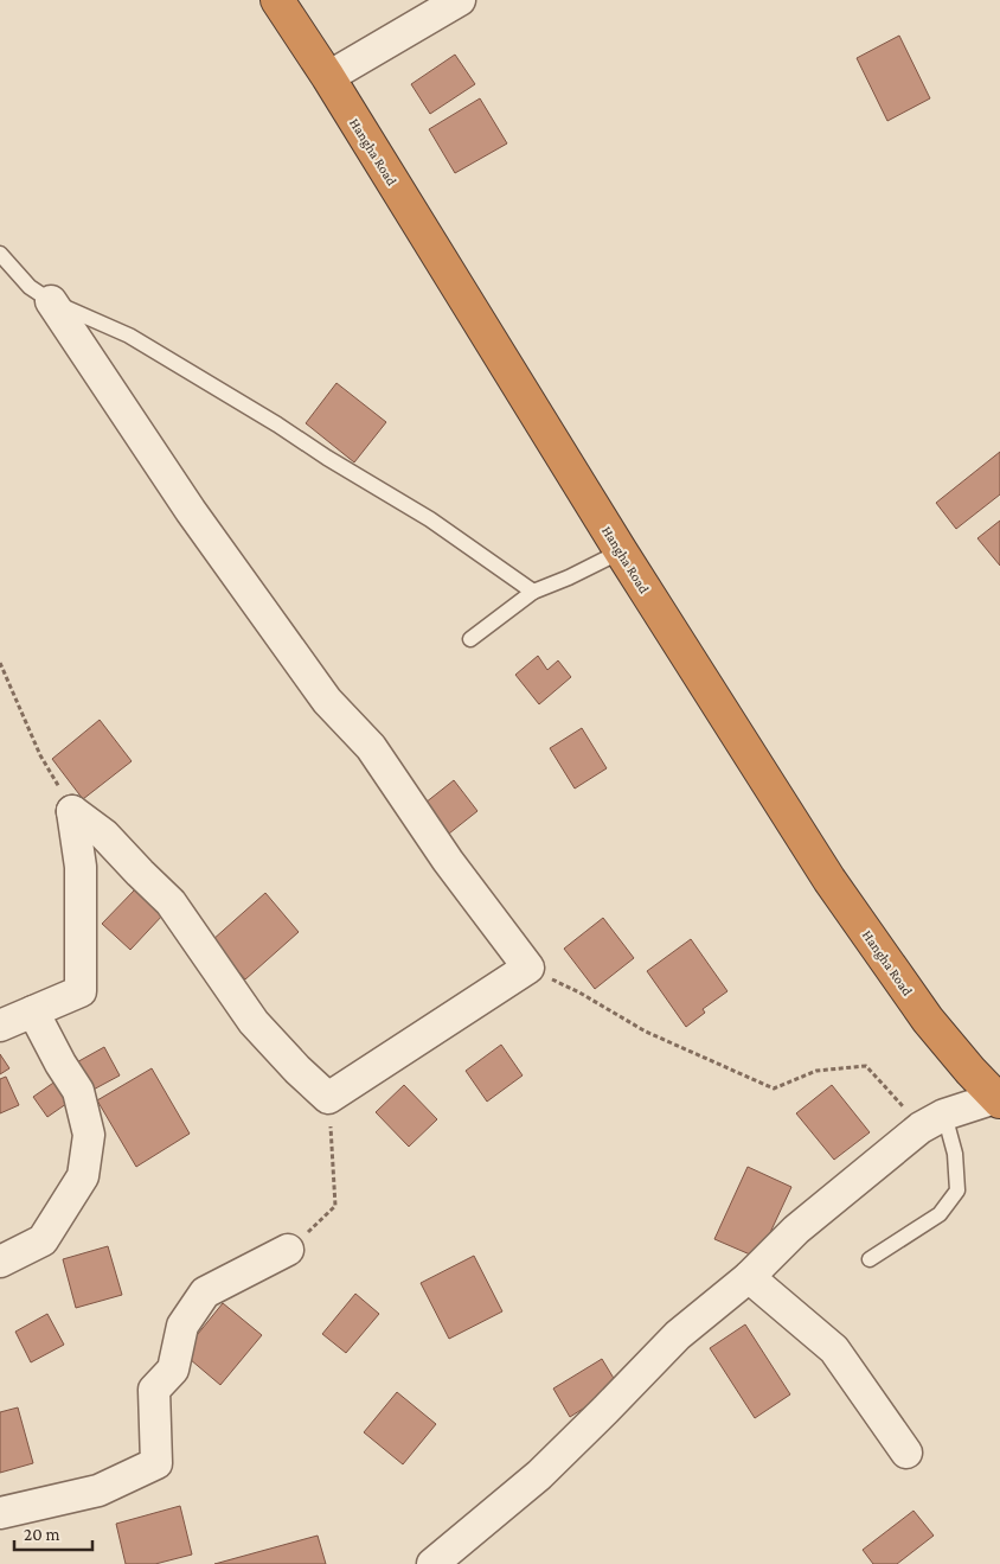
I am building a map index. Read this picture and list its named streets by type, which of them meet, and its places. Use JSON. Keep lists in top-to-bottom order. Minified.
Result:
{"streets":{"highway":["Hangha Road"]},"scale_bar":"20 m"}
